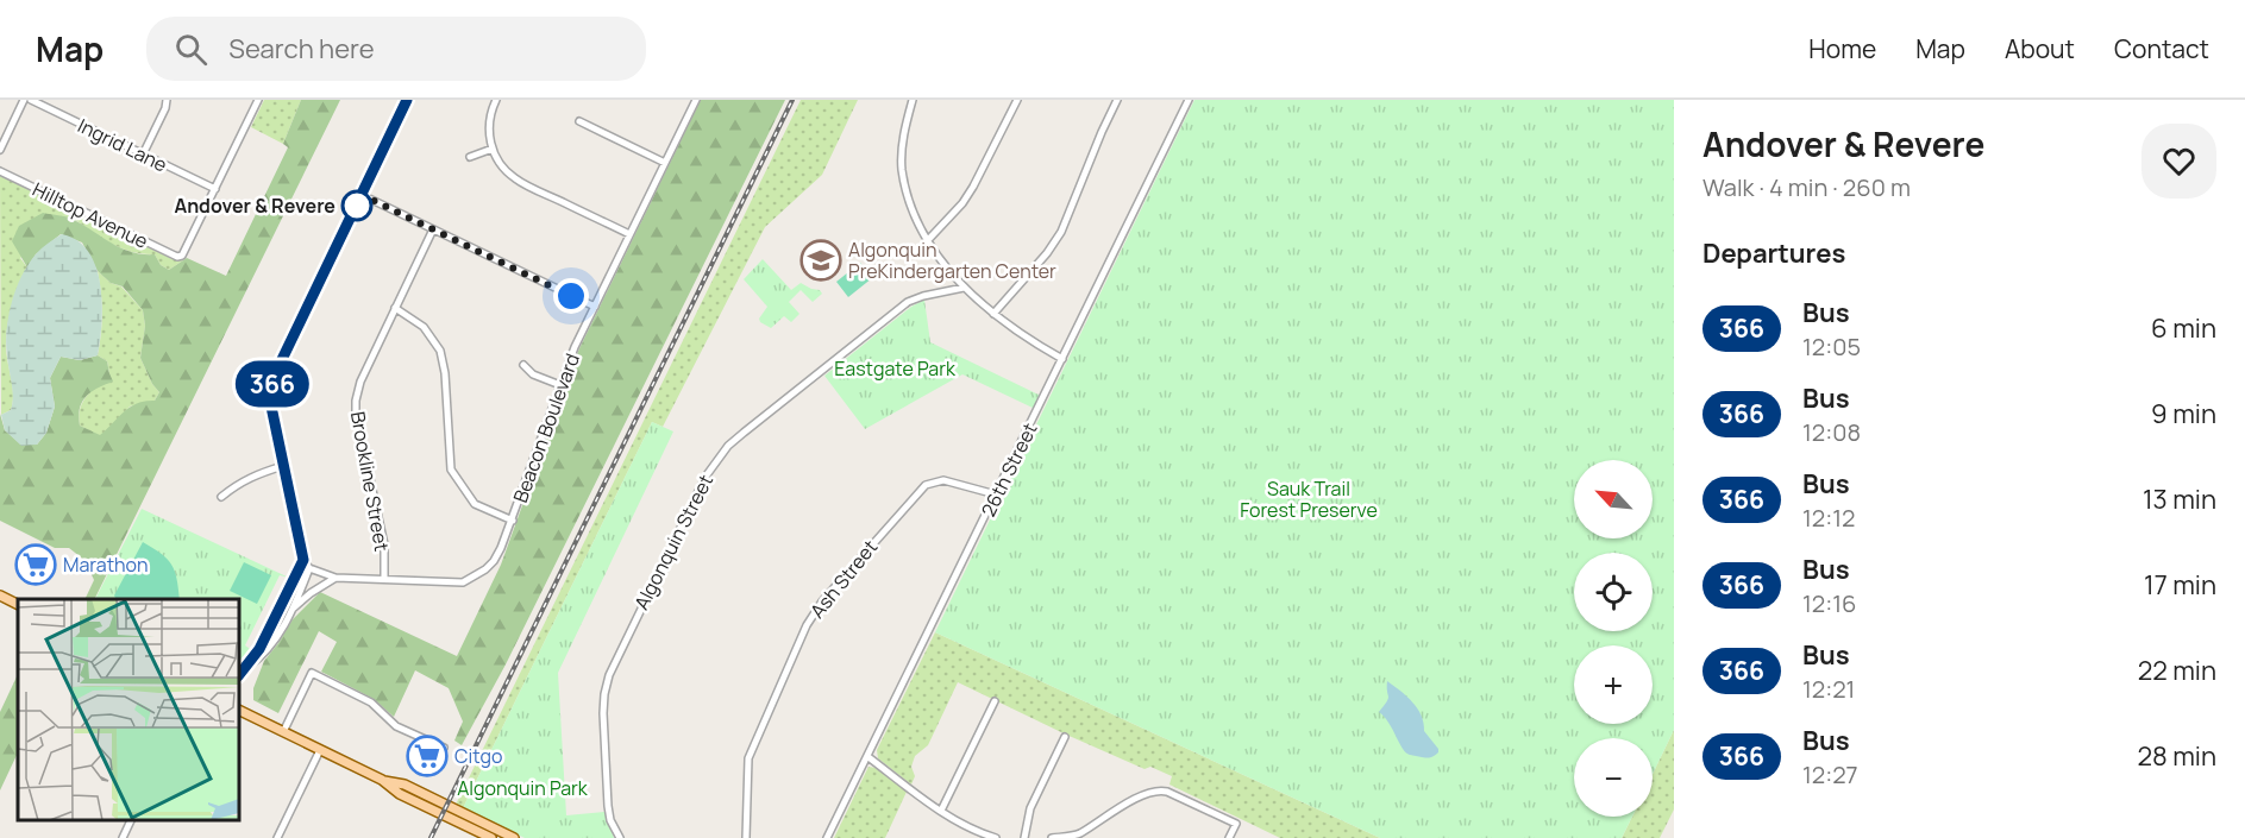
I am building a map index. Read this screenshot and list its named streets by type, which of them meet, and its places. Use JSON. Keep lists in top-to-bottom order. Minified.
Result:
{"streets":{"street":["Ingrid Lane","Hilltop Avenue","Beacon Boulevard","26th Street","Brookline Street","Algonquin Street","Ash Street"]},"crossings":[["Ingrid Lane","Hilltop Avenue"],["Beacon Boulevard","Brookline Street"],["26th Street","Ash Street"]],"parks":["Eastgate Park","Sauk Trail Forest Preserve","Algonquin Park"],"places":{"other":["Andover & Revere"],"school or university":["Algonquin PreKindergarten Center"],"supermarket":["Marathon","Citgo"]},"lines":["bus line 366"],"north":"top left","page":{"header":"Map","search":"Search here","nav":["Home","Map","About","Contact"],"on_map":"366","heading":[["Andover & Revere","Walk · 4 min · 260 m"],"Departures"],"list":[{"mark":"366","name":"Bus","note":"12:05","value":"6 min"},{"mark":"366","name":"Bus","note":"12:08","value":"9 min"},{"mark":"366","name":"Bus","note":"12:12","value":"13 min"},{"mark":"366","name":"Bus","note":"12:16","value":"17 min"},{"mark":"366","name":"Bus","note":"12:21","value":"22 min"},{"mark":"366","name":"Bus","note":"12:27","value":"28 min"}],"map_buttons":["+","−"]}}
